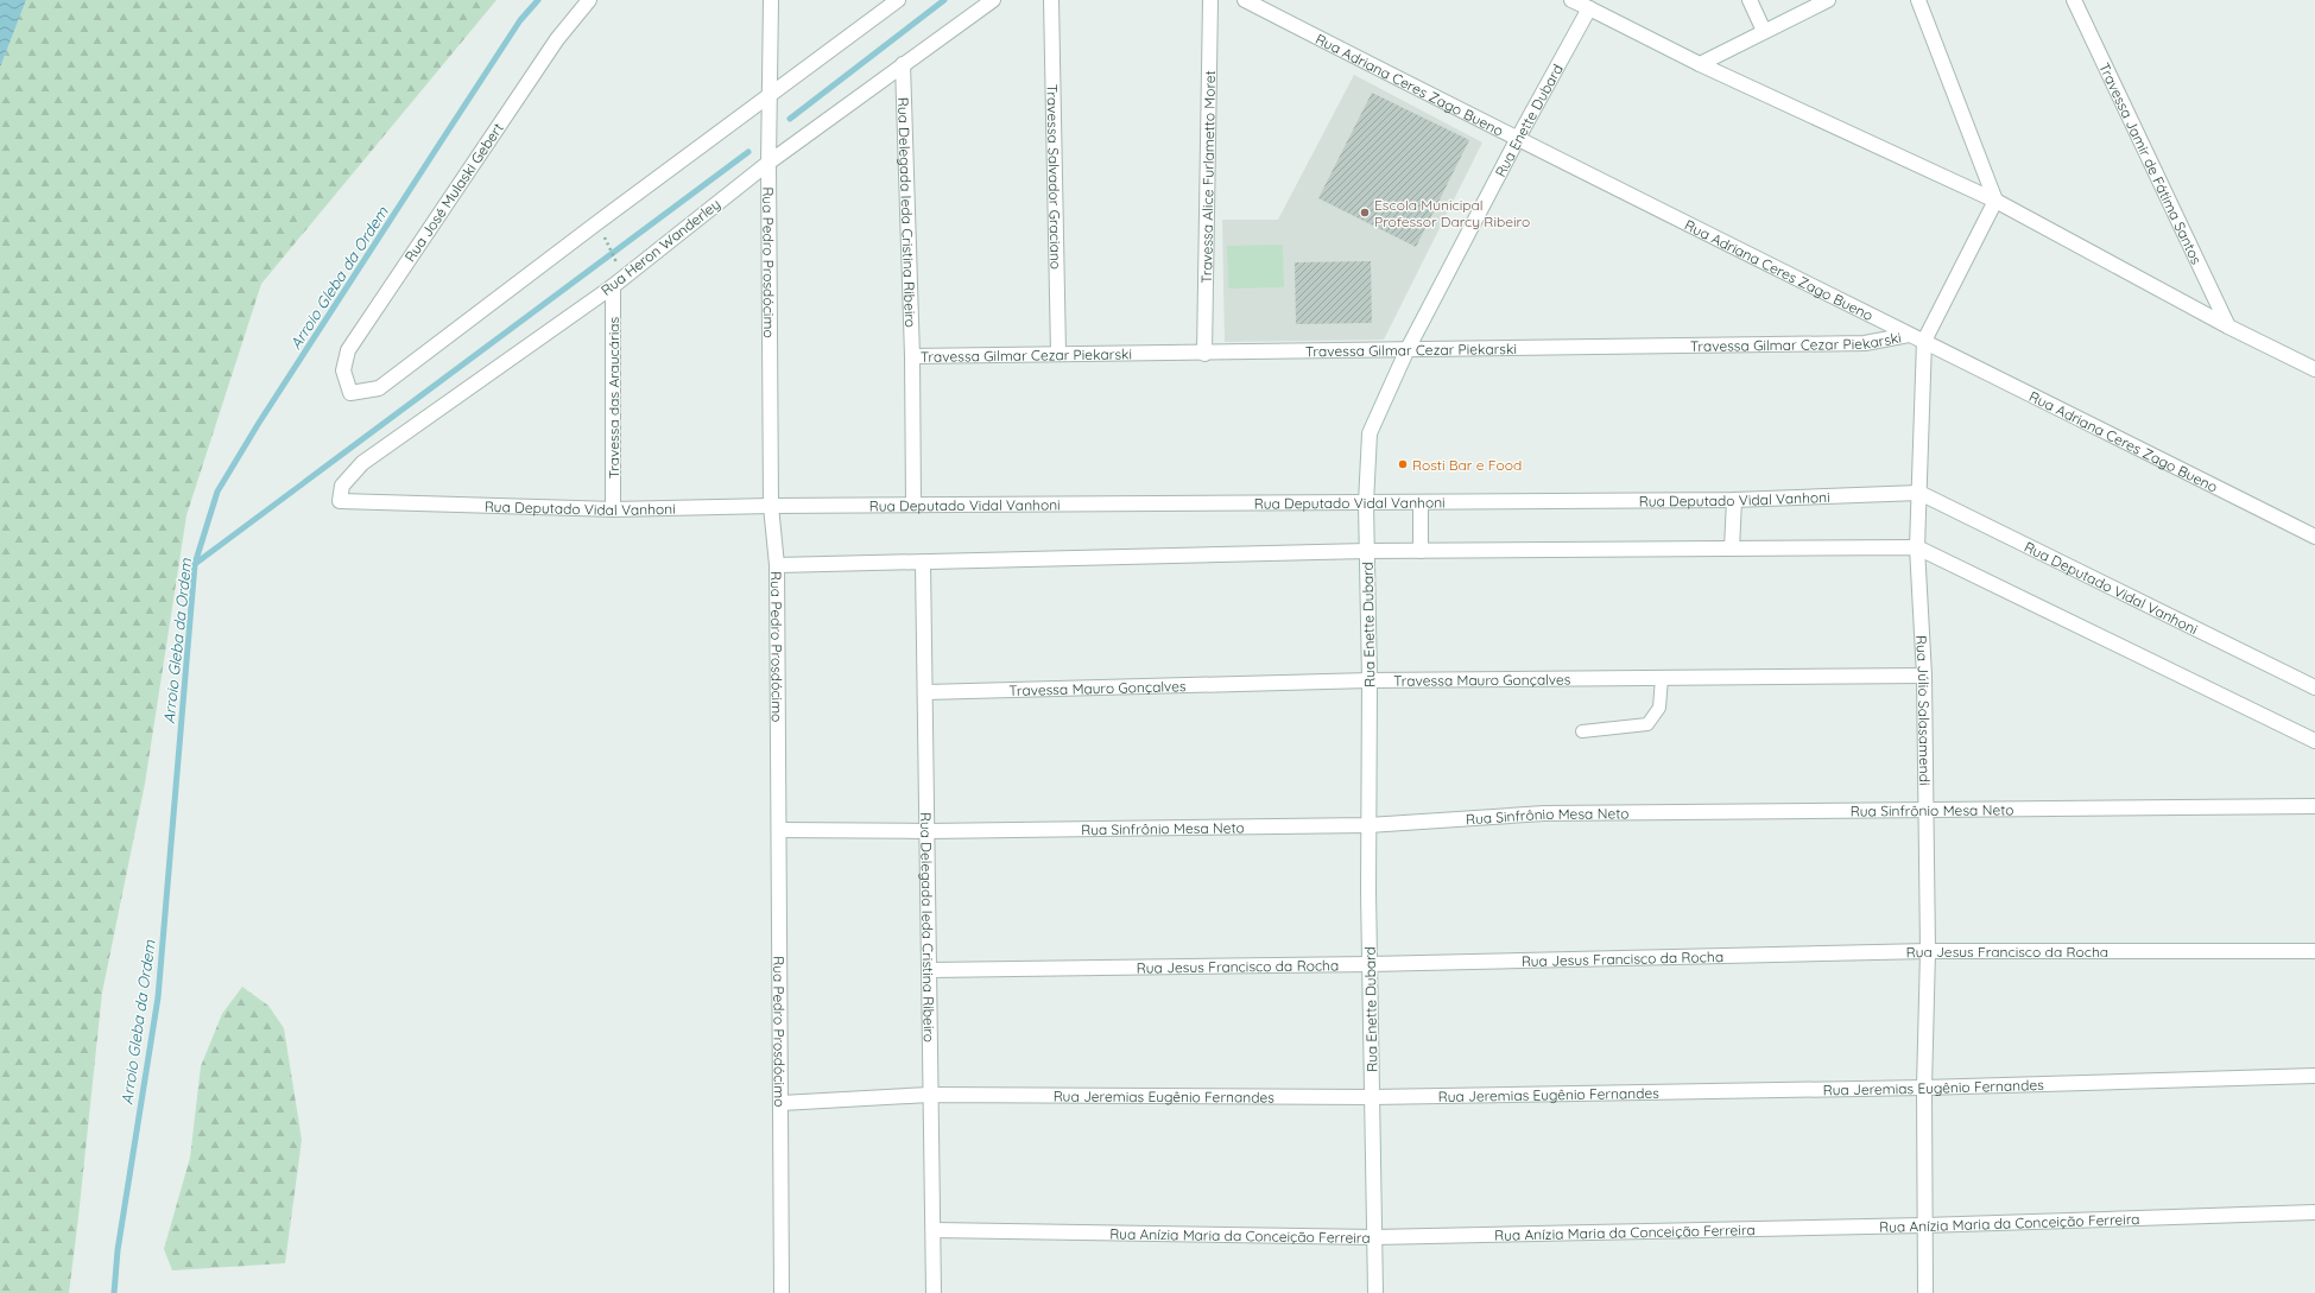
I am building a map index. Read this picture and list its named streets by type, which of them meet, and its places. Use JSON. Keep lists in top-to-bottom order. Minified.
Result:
{"streets":{"street":["Rua Adriana Ceres Zago Bueno","Rua Enette Dubard","Travessa Jamir de Fátima Santos","Travessa Salvador Graciano","Travessa Alice Furlametto Moret","Rua José Mulaski Gebert","Rua Delegada Ieda Cristina Ribeiro","Rua Heron Wanderley","Rua Pedro Prosdócimo","Travessa Gilmar Cezar Piekarski","Travessa das Araucárias","Rua Deputado Vidal Vanhoni","Travessa Mauro Gonçalves","Rua Júlio Salasamendi","Rua Sinfrônio Mesa Neto","Rua Jesus Francisco da Rocha","Rua Jeremias Eugênio Fernandes","Rua Anízia Maria da Conceição Ferreira"]},"crossings":[["Rua Adriana Ceres Zago Bueno","Rua Enette Dubard"],["Rua Adriana Ceres Zago Bueno","Travessa Gilmar Cezar Piekarski"],["Rua Adriana Ceres Zago Bueno","Rua Júlio Salasamendi"],["Rua Enette Dubard","Travessa Gilmar Cezar Piekarski"],["Rua Enette Dubard","Rua Deputado Vidal Vanhoni"],["Rua Enette Dubard","Travessa Mauro Gonçalves"],["Rua Enette Dubard","Rua Sinfrônio Mesa Neto"],["Rua Enette Dubard","Rua Jesus Francisco da Rocha"],["Rua Enette Dubard","Rua Jeremias Eugênio Fernandes"],["Rua Enette Dubard","Rua Anízia Maria da Conceição Ferreira"],["Travessa Salvador Graciano","Travessa Gilmar Cezar Piekarski"],["Travessa Alice Furlametto Moret","Travessa Gilmar Cezar Piekarski"],["Rua José Mulaski Gebert","Rua Pedro Prosdócimo"],["Rua Delegada Ieda Cristina Ribeiro","Rua Heron Wanderley"],["Rua Delegada Ieda Cristina Ribeiro","Travessa Gilmar Cezar Piekarski"],["Rua Delegada Ieda Cristina Ribeiro","Rua Deputado Vidal Vanhoni"],["Rua Delegada Ieda Cristina Ribeiro","Travessa Mauro Gonçalves"],["Rua Delegada Ieda Cristina Ribeiro","Rua Sinfrônio Mesa Neto"],["Rua Delegada Ieda Cristina Ribeiro","Rua Jesus Francisco da Rocha"],["Rua Delegada Ieda Cristina Ribeiro","Rua Jeremias Eugênio Fernandes"],["Rua Delegada Ieda Cristina Ribeiro","Rua Anízia Maria da Conceição Ferreira"],["Rua Heron Wanderley","Rua Pedro Prosdócimo"],["Rua Heron Wanderley","Travessa das Araucárias"],["Rua Heron Wanderley","Rua Deputado Vidal Vanhoni"],["Rua Pedro Prosdócimo","Rua Deputado Vidal Vanhoni"],["Rua Pedro Prosdócimo","Rua Sinfrônio Mesa Neto"],["Rua Pedro Prosdócimo","Rua Jeremias Eugênio Fernandes"],["Travessa das Araucárias","Rua Deputado Vidal Vanhoni"],["Rua Deputado Vidal Vanhoni","Rua Júlio Salasamendi"],["Travessa Mauro Gonçalves","Rua Júlio Salasamendi"],["Rua Júlio Salasamendi","Rua Sinfrônio Mesa Neto"],["Rua Júlio Salasamendi","Rua Jesus Francisco da Rocha"],["Rua Júlio Salasamendi","Rua Jeremias Eugênio Fernandes"],["Rua Júlio Salasamendi","Rua Anízia Maria da Conceição Ferreira"]],"water":["Arroio Gleba da Ordem"],"places":["Escola Municipal Professor Darcy Ribeiro","Rosti Bar e Food"]}
